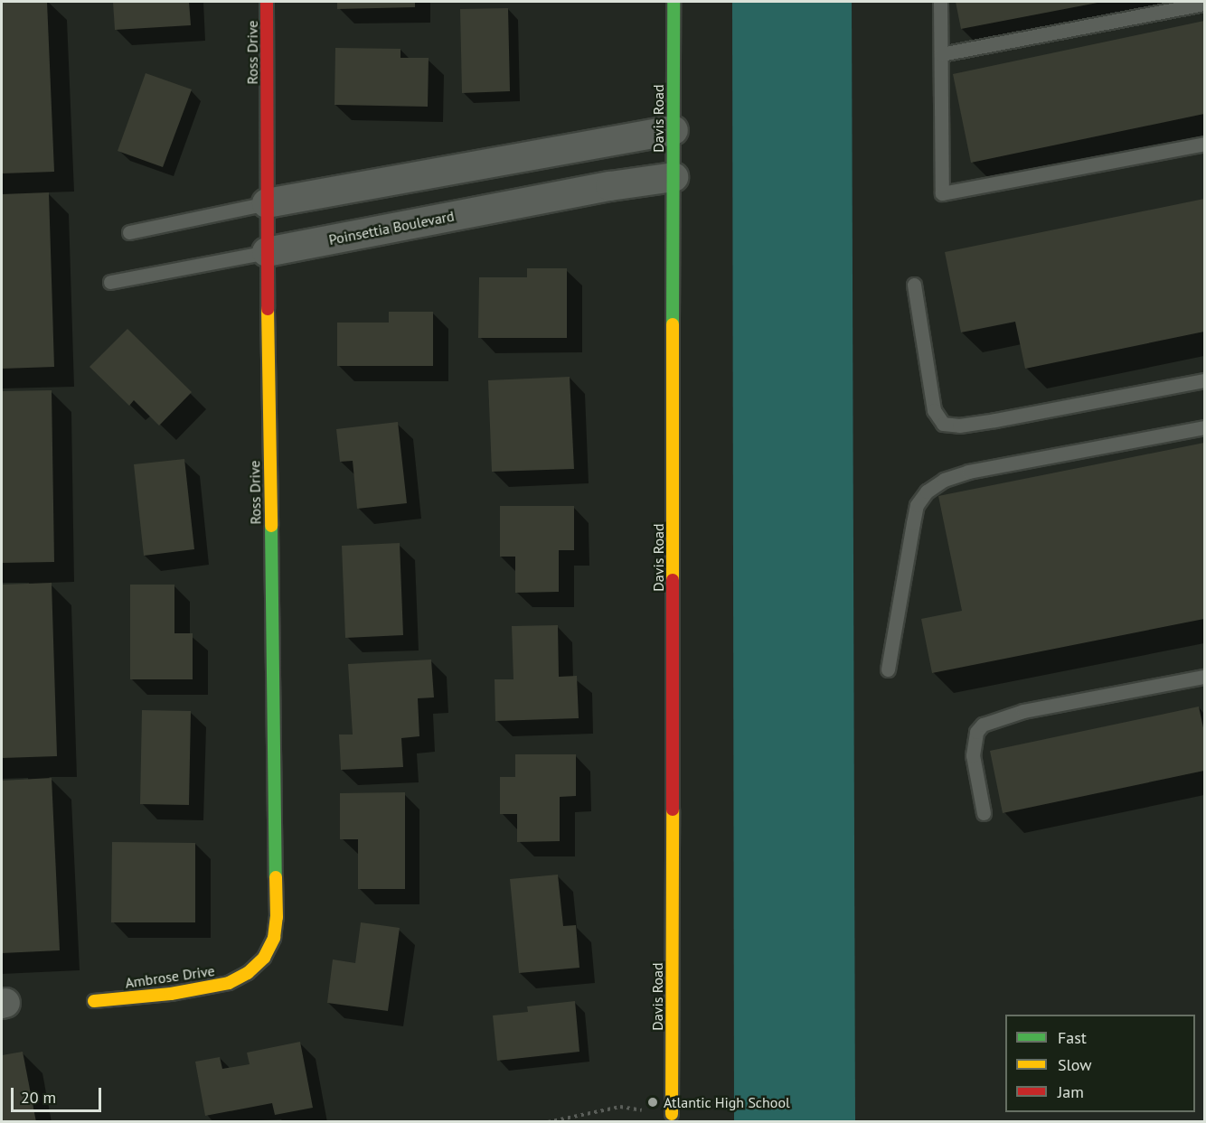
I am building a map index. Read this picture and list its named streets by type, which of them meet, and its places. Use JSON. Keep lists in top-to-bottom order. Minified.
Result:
{"streets":{"street":["Ross Drive","Davis Road","Poinsettia Boulevard","Ambrose Drive"]},"crossings":[["Ross Drive","Poinsettia Boulevard"],["Ross Drive","Ambrose Drive"],["Davis Road","Poinsettia Boulevard"]],"places":["Atlantic High School"],"legend":["Fast","Slow","Jam"],"scale_bar":"20 m"}
